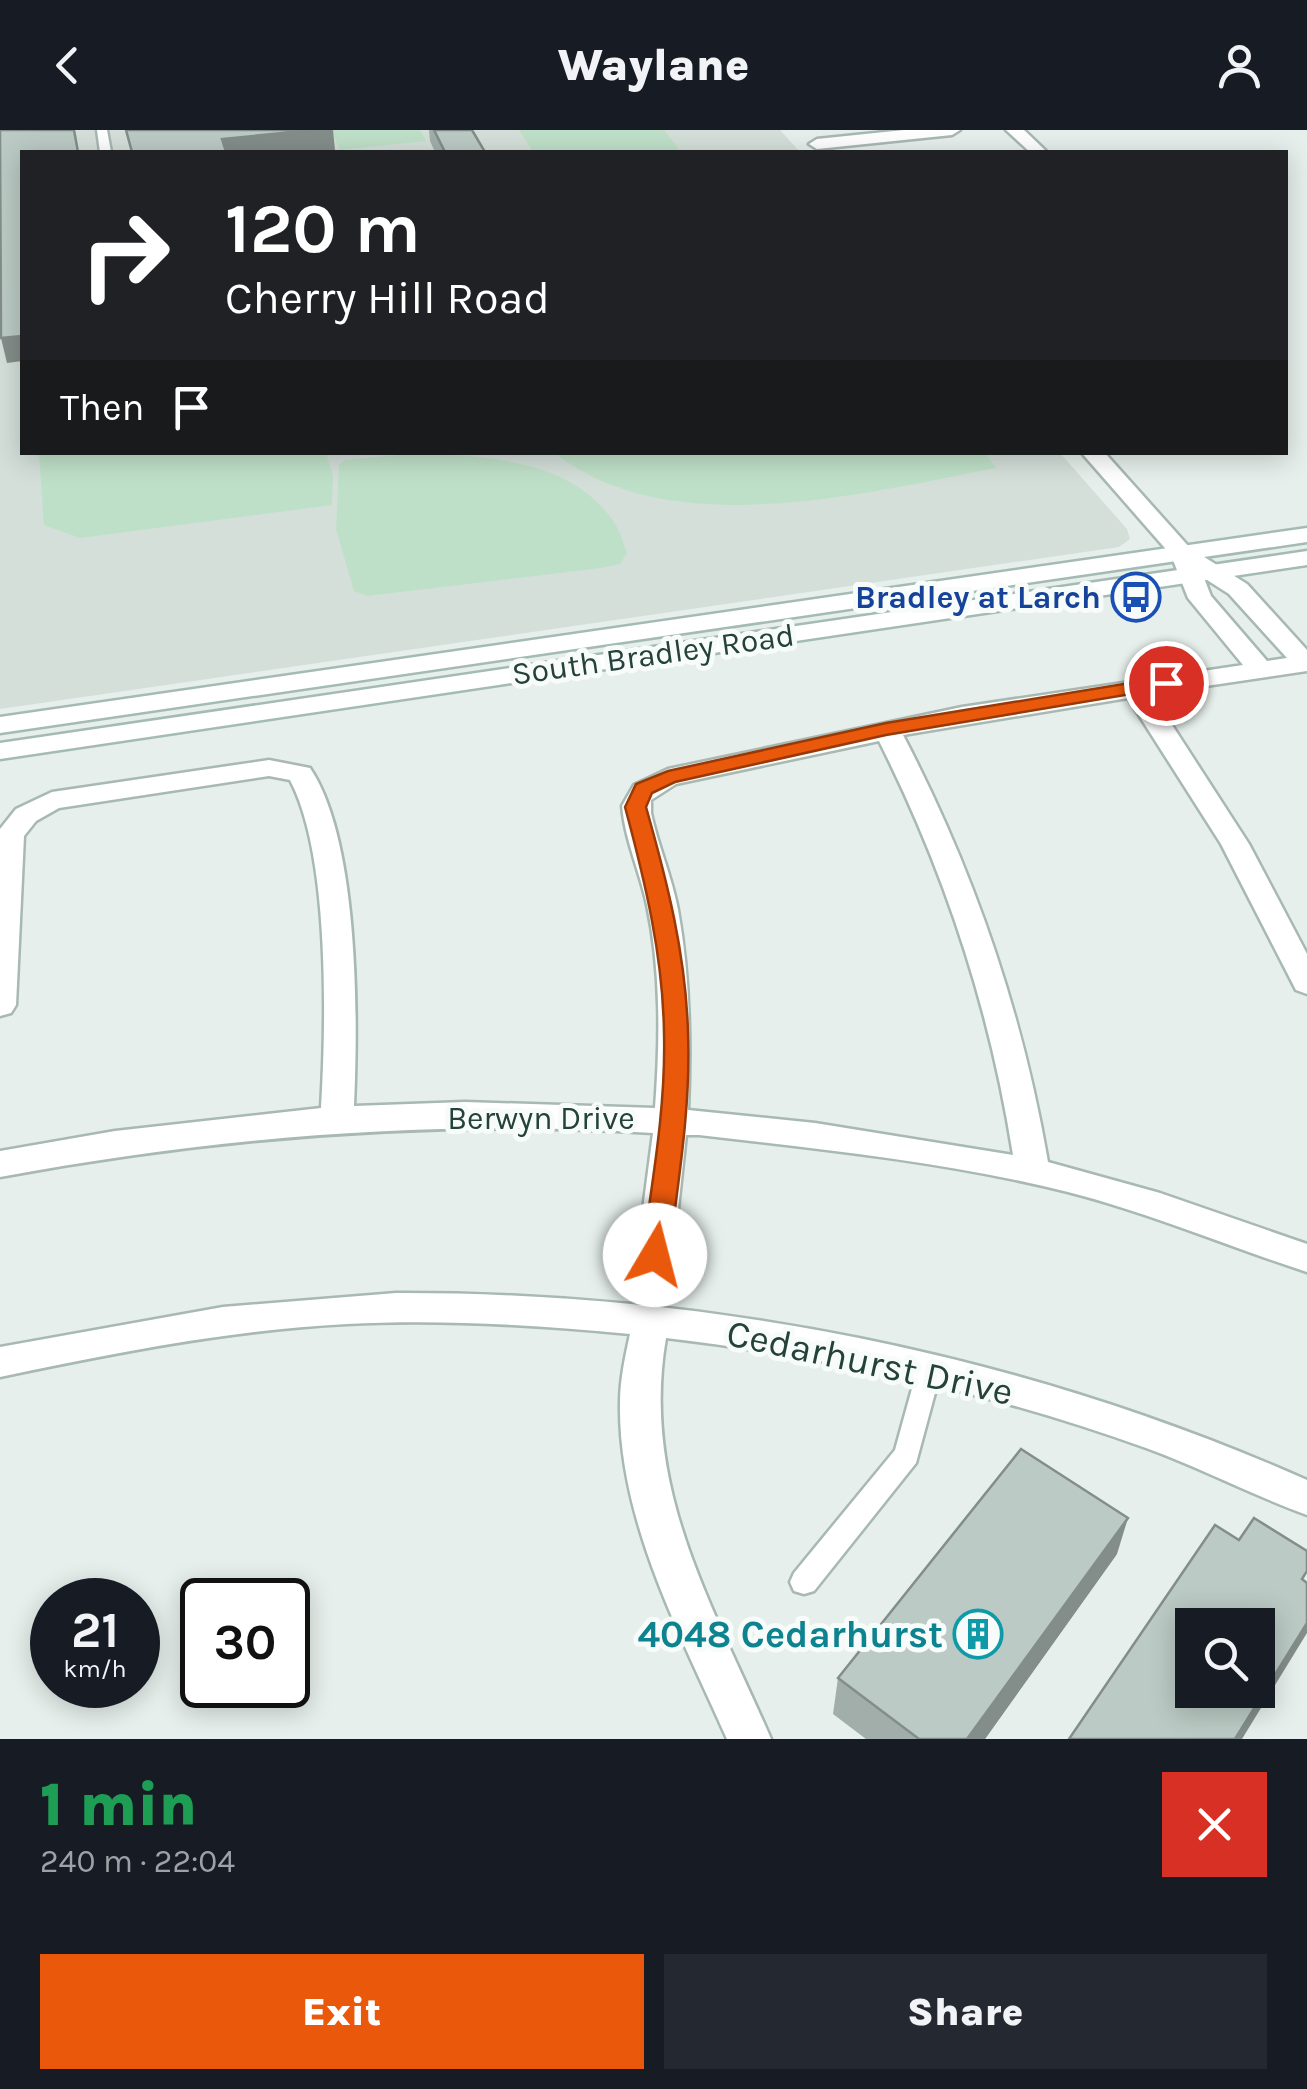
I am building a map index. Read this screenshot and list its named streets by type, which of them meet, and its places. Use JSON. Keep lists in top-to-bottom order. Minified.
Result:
{"streets":{"street":["South Bradley Road","Berwyn Drive","Cedarhurst Drive"]},"places":{"bus stop":["Bradley at Larch"],"building":["4048 Cedarhurst"]},"page":{"header":"Waylane","turn":["120 m","Cherry Hill Road"],"then":"Then","speed":"21 km/h","limit":"30","heading":["1 min","240 m · 22:04"],"buttons":["Exit","Share"]}}
